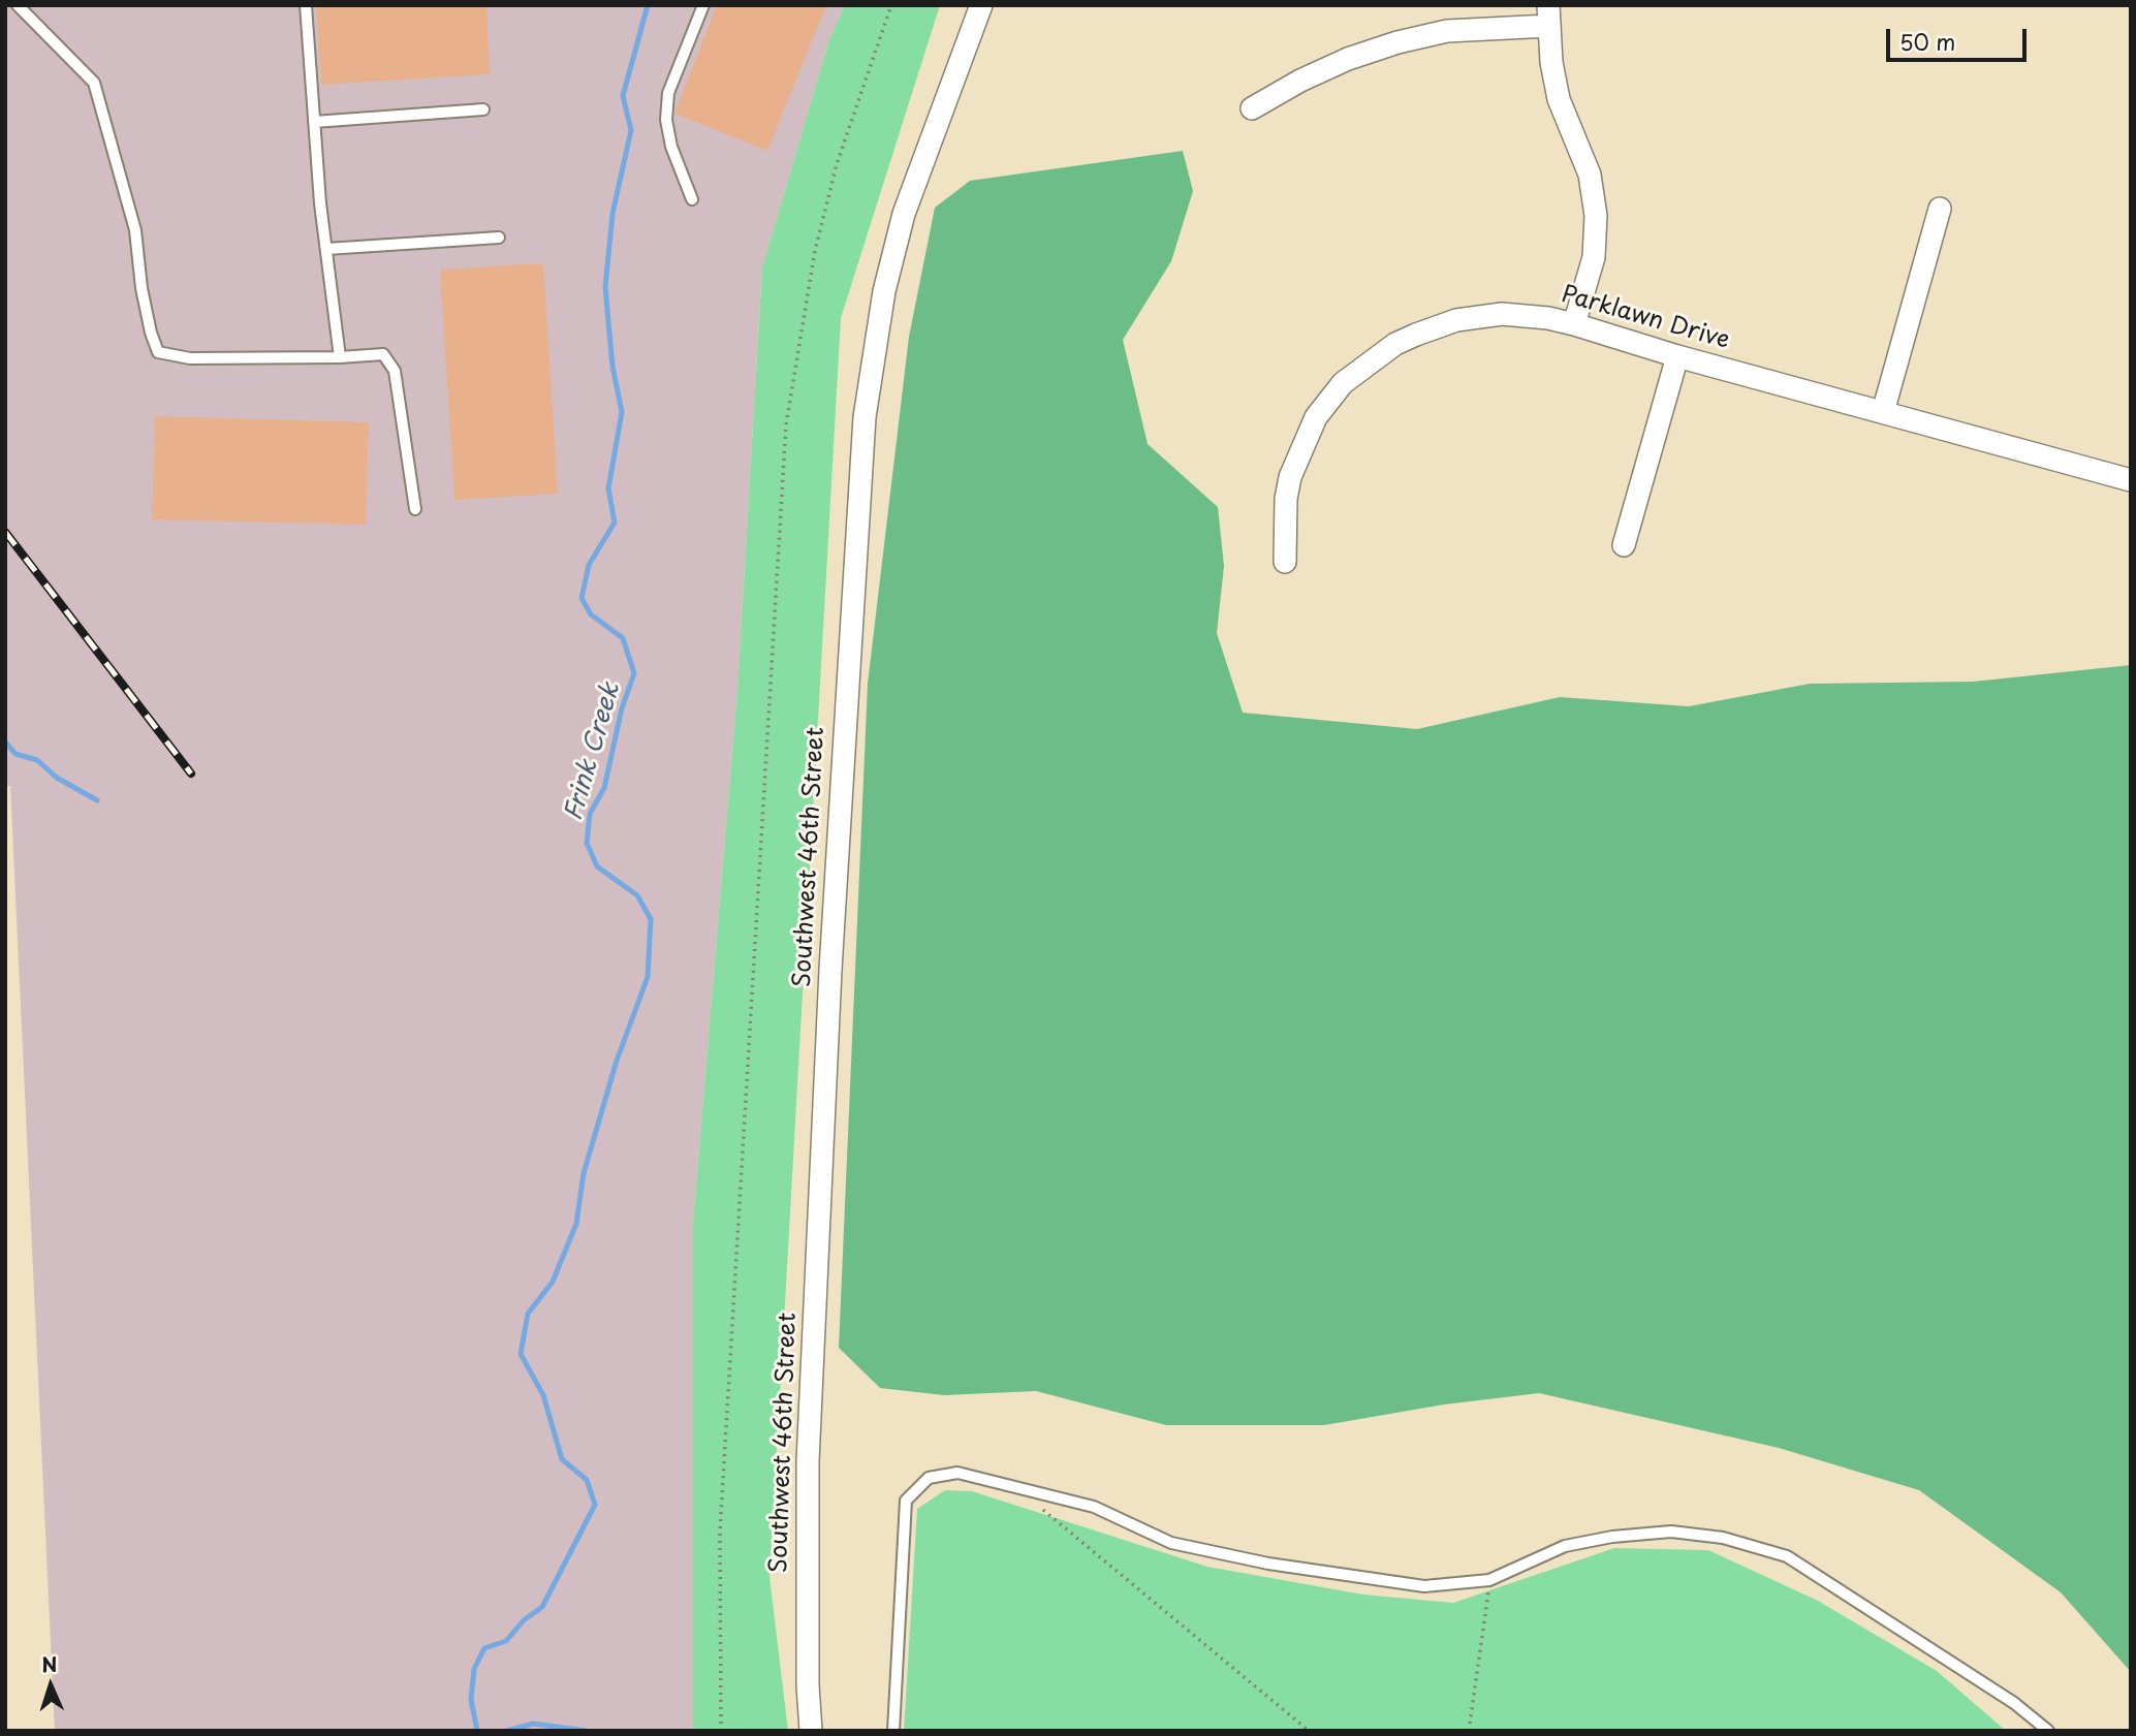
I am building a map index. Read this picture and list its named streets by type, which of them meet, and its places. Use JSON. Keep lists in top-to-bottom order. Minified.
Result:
{"streets":{"street":["Parklawn Drive","Southwest 46th Street"]},"water":["Frink Creek"],"scale_bar":"50 m","north":"top"}
